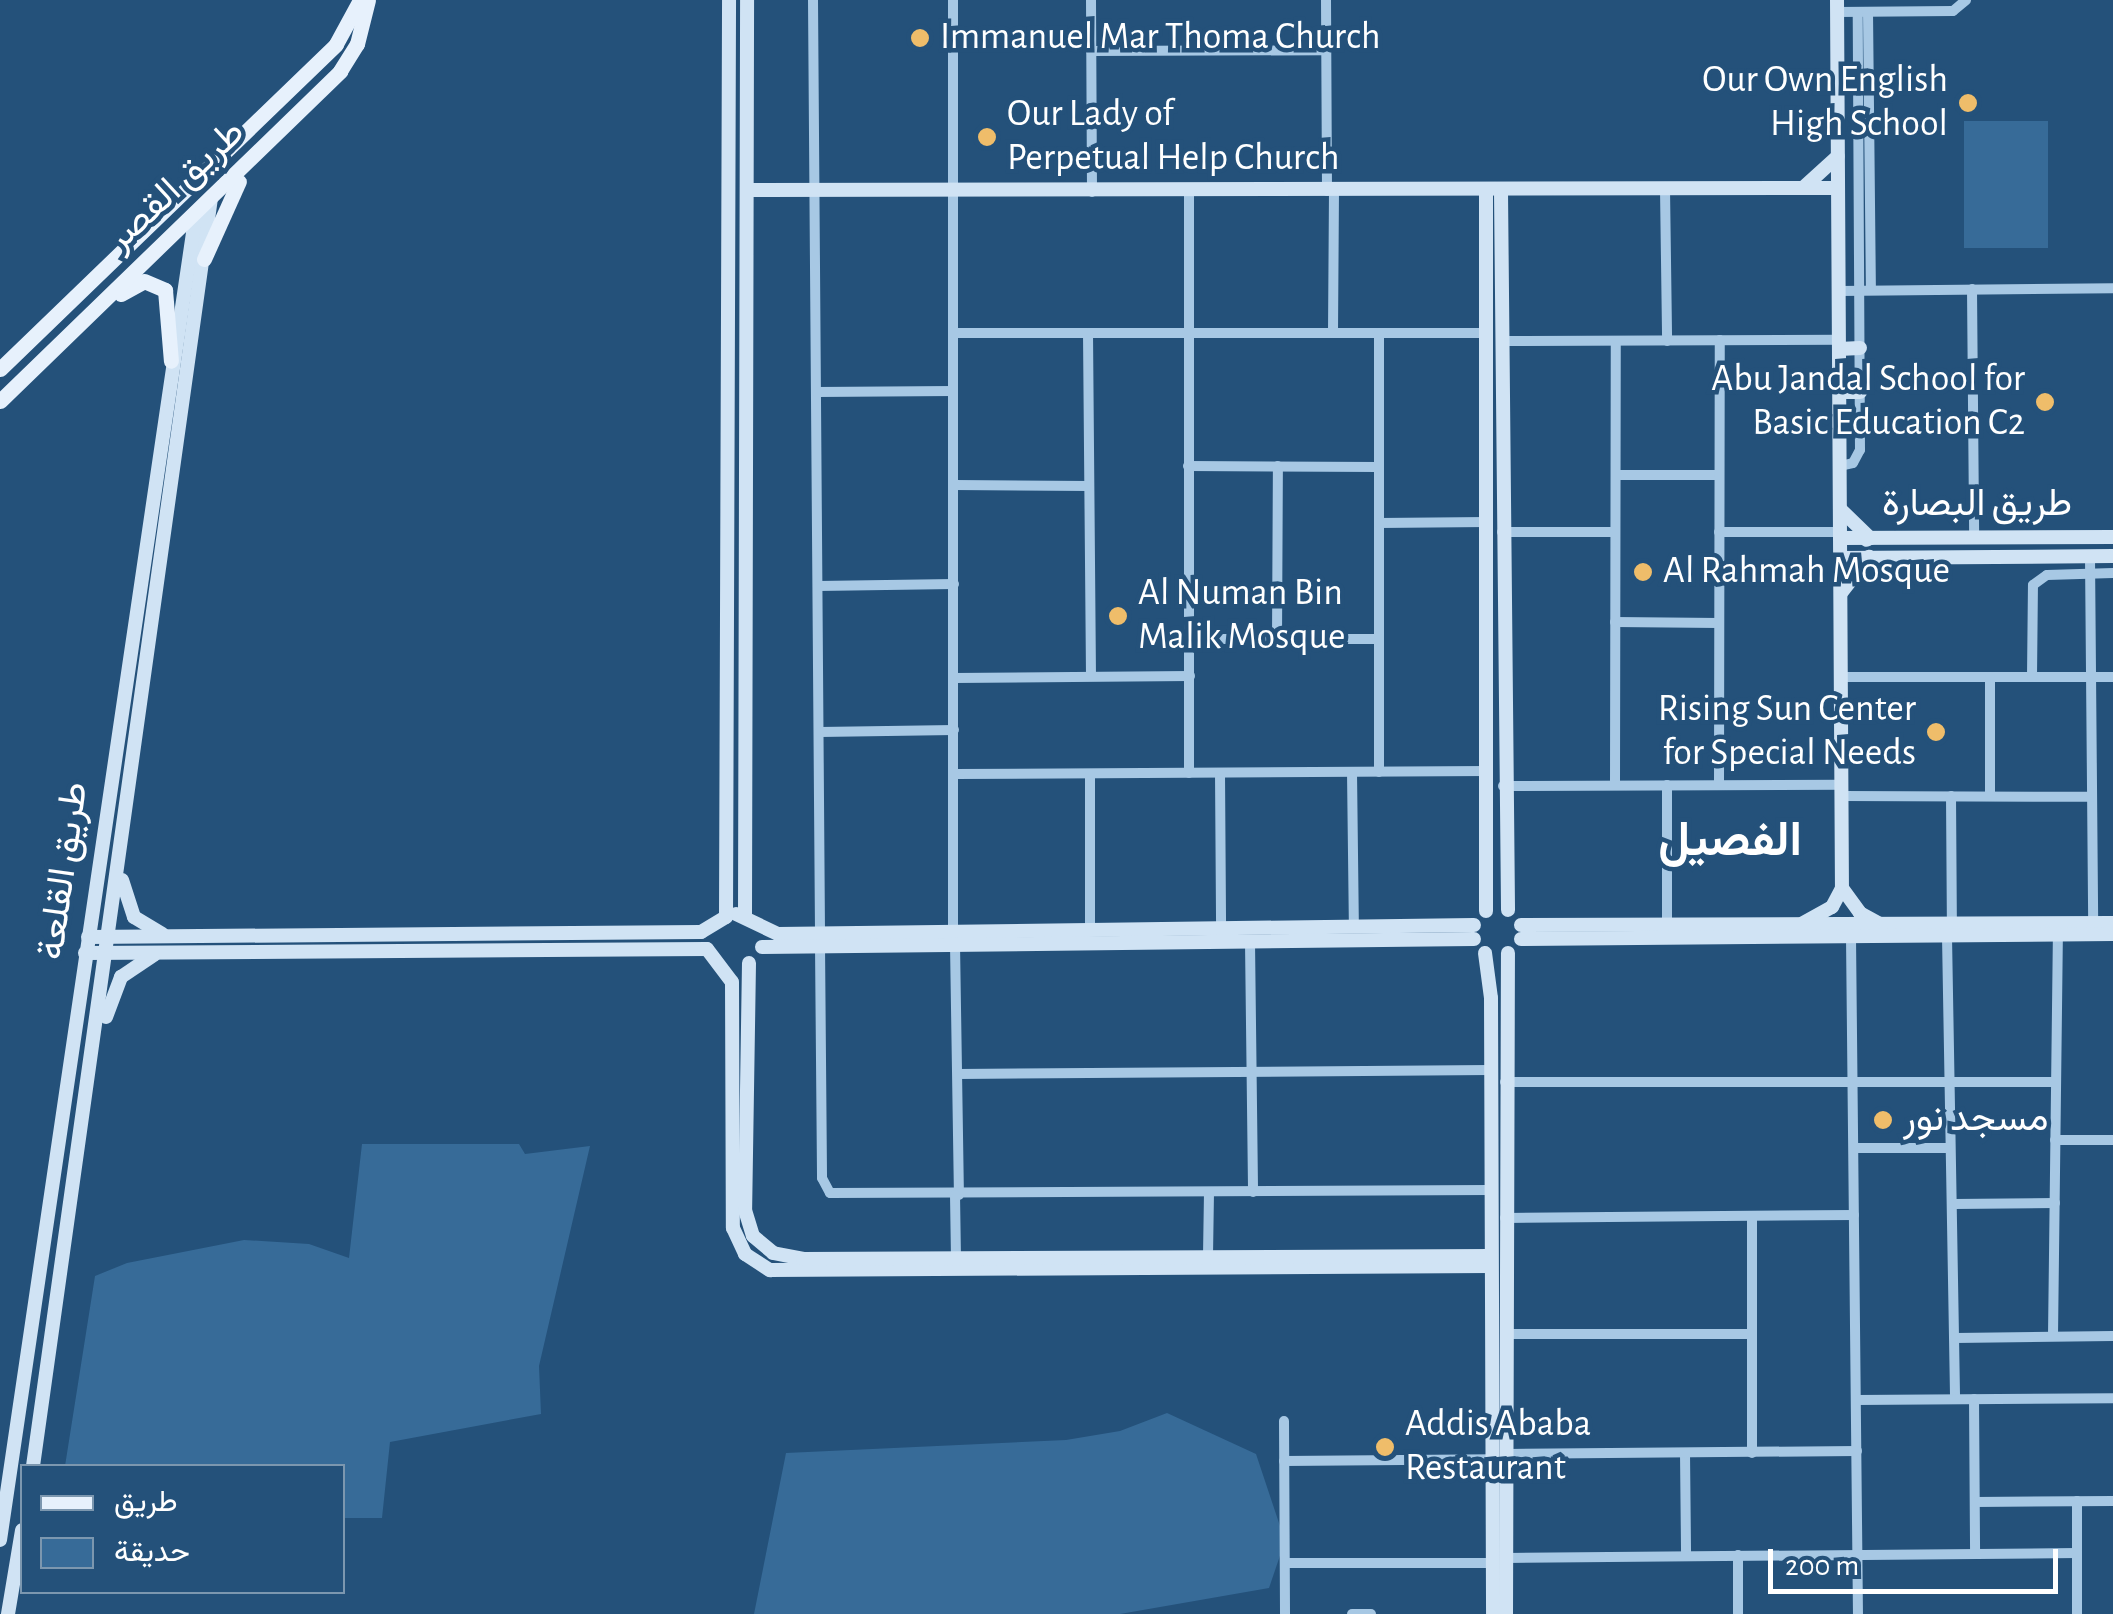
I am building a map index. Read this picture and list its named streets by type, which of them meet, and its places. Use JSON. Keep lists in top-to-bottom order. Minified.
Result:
{"streets":{"main road":["طريق القصر"],"street":["طريق البصارة","طريق القلعة"]},"crossings":[["طريق القصر","طريق القلعة"]],"districts":["الفصيل"],"places":["Immanuel Mar Thoma Church","Our Own English High School","Our Lady of Perpetual Help Church","Abu Jandal School for Basic Education C2","Al Rahmah Mosque","Al Numan Bin Malik Mosque","Rising Sun Center for Special Needs","مسجد نور","Addis Ababa Restaurant"],"legend":["طريق","حديقة"],"scale_bar":"200 m"}
